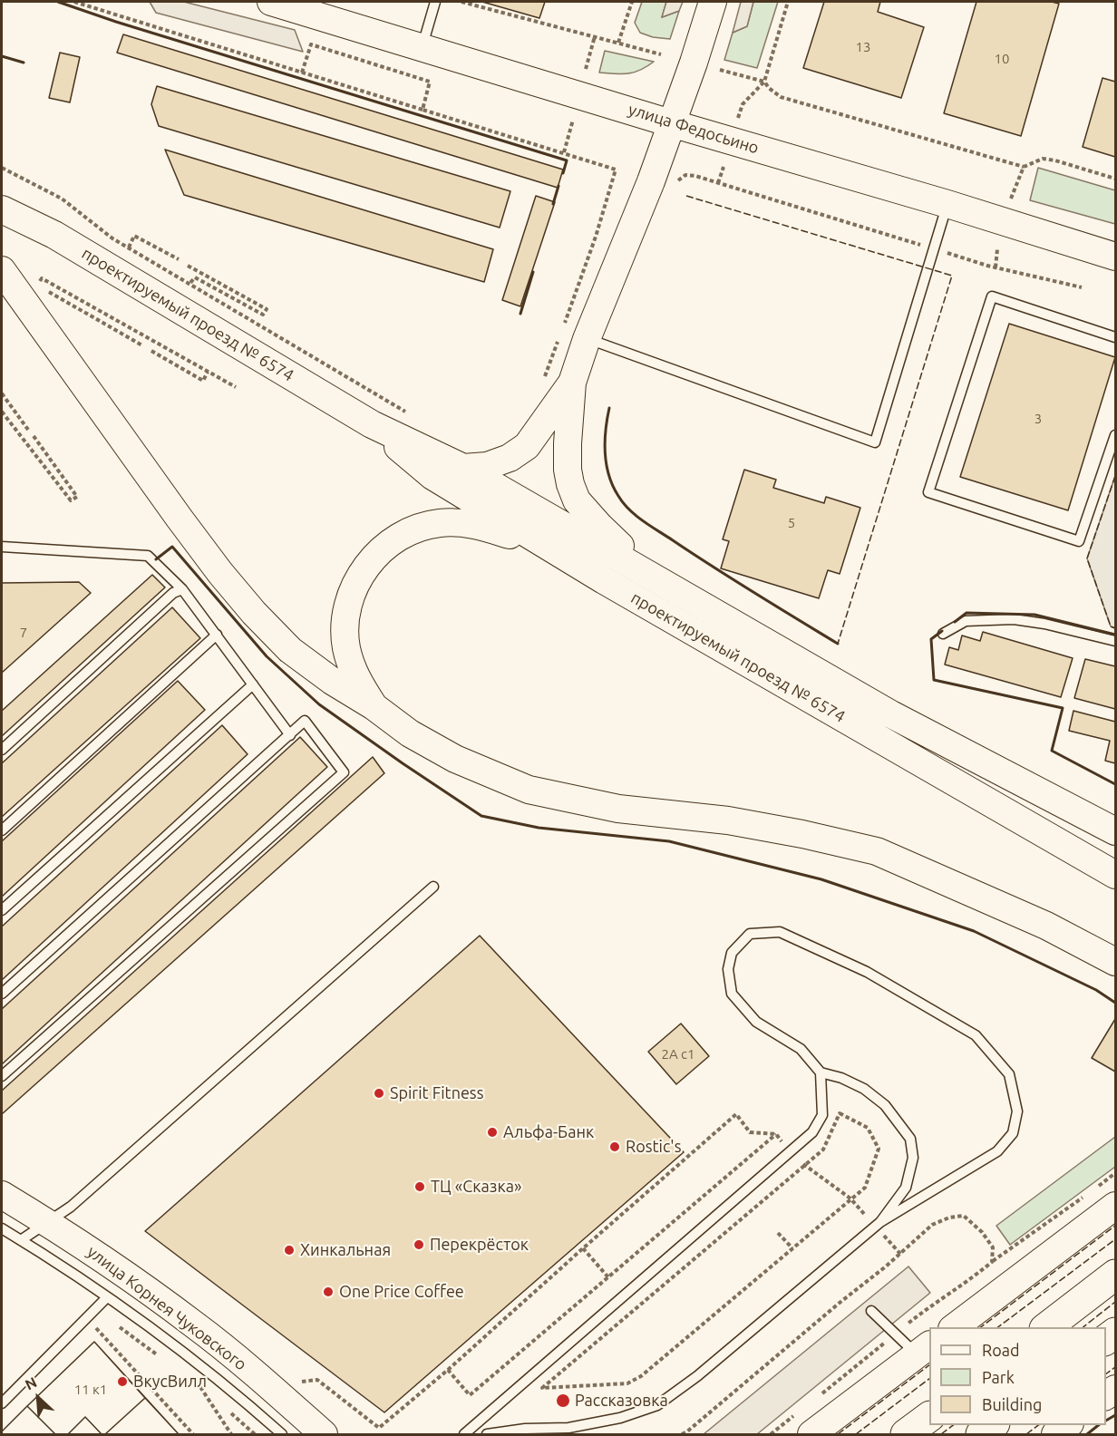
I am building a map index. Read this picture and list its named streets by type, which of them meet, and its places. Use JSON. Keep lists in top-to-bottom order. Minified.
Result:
{"streets":{"main road":["улица Федосьино","проектируемый проезд № 6574","улица Корнея Чуковского"]},"places":["Spirit Fitness","Альфа-Банк","Rostic's","ТЦ «Сказка»","Перекрёсток","Хинкальная","One Price Coffee","ВкусВилл","Рассказовка"],"house_numbers":["13","10","3","5","7","2А с1","11 к1"],"legend":["Road","Park","Building"],"north":"top left"}
